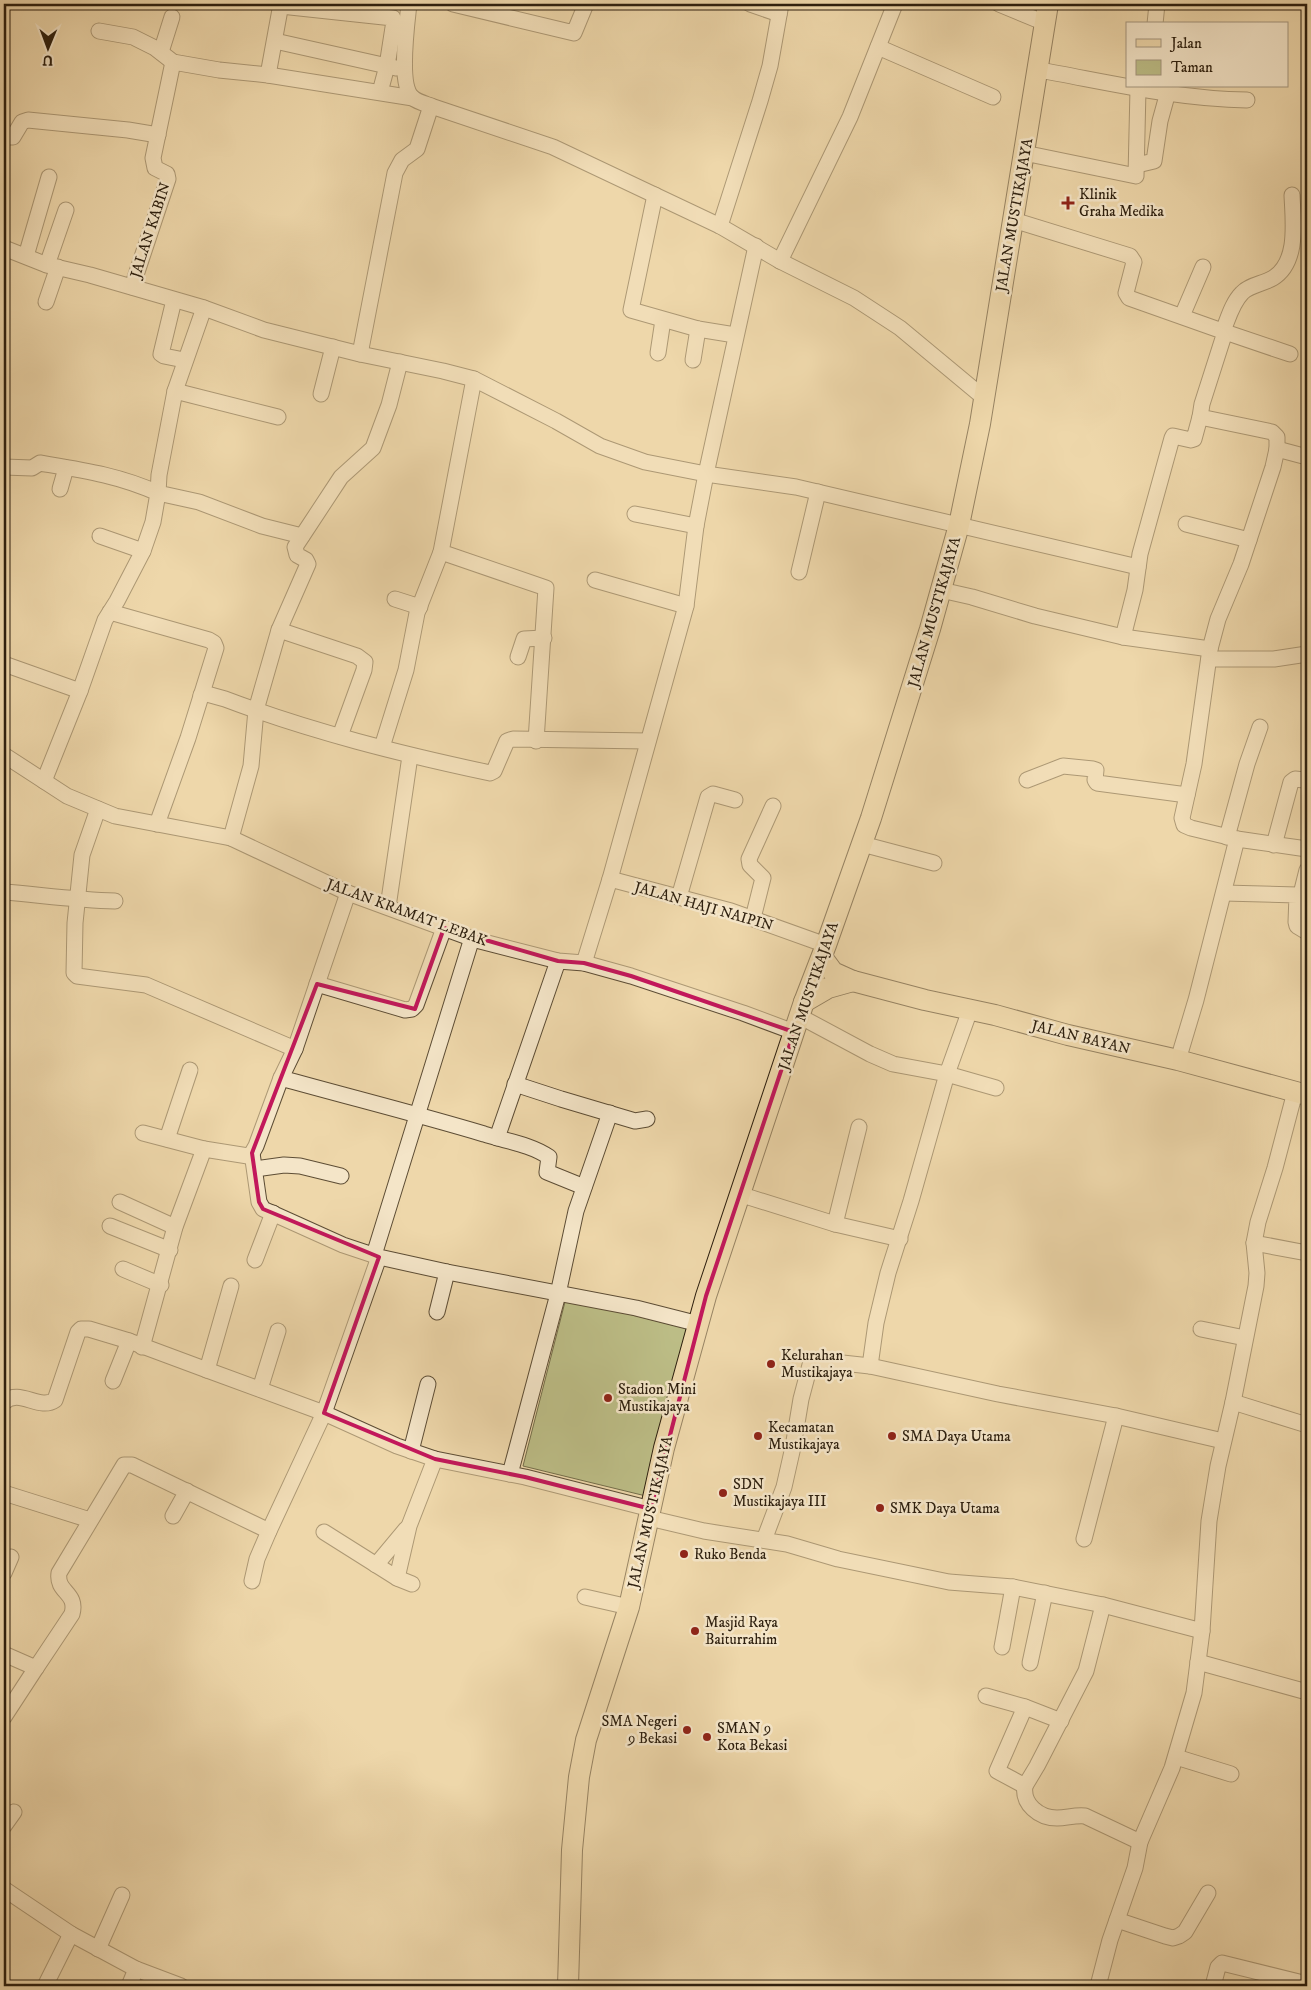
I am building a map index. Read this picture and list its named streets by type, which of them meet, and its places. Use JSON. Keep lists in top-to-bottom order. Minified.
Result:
{"streets":{"main road":["JALAN MUSTIKAJAYA","JALAN BAYAN"],"street":["JALAN KABIN","JALAN HAJI NAIPIN","JALAN KRAMAT LEBAK"]},"crossings":[["JALAN MUSTIKAJAYA","JALAN HAJI NAIPIN"],["JALAN MUSTIKAJAYA","JALAN KRAMAT LEBAK"],["JALAN MUSTIKAJAYA","JALAN BAYAN"],["JALAN HAJI NAIPIN","JALAN BAYAN"],["JALAN KRAMAT LEBAK","JALAN BAYAN"]],"places":{"health":["Klinik Graha Medika"],"other":["Kelurahan Mustikajaya","Stadion Mini Mustikajaya","Kecamatan Mustikajaya","SMA Daya Utama","SDN Mustikajaya III","SMK Daya Utama","Ruko Benda","Masjid Raya Baiturrahim","SMA Negeri 9 Bekasi","SMAN 9 Kota Bekasi"]},"legend":["Jalan","Taman"],"north":"bottom"}
